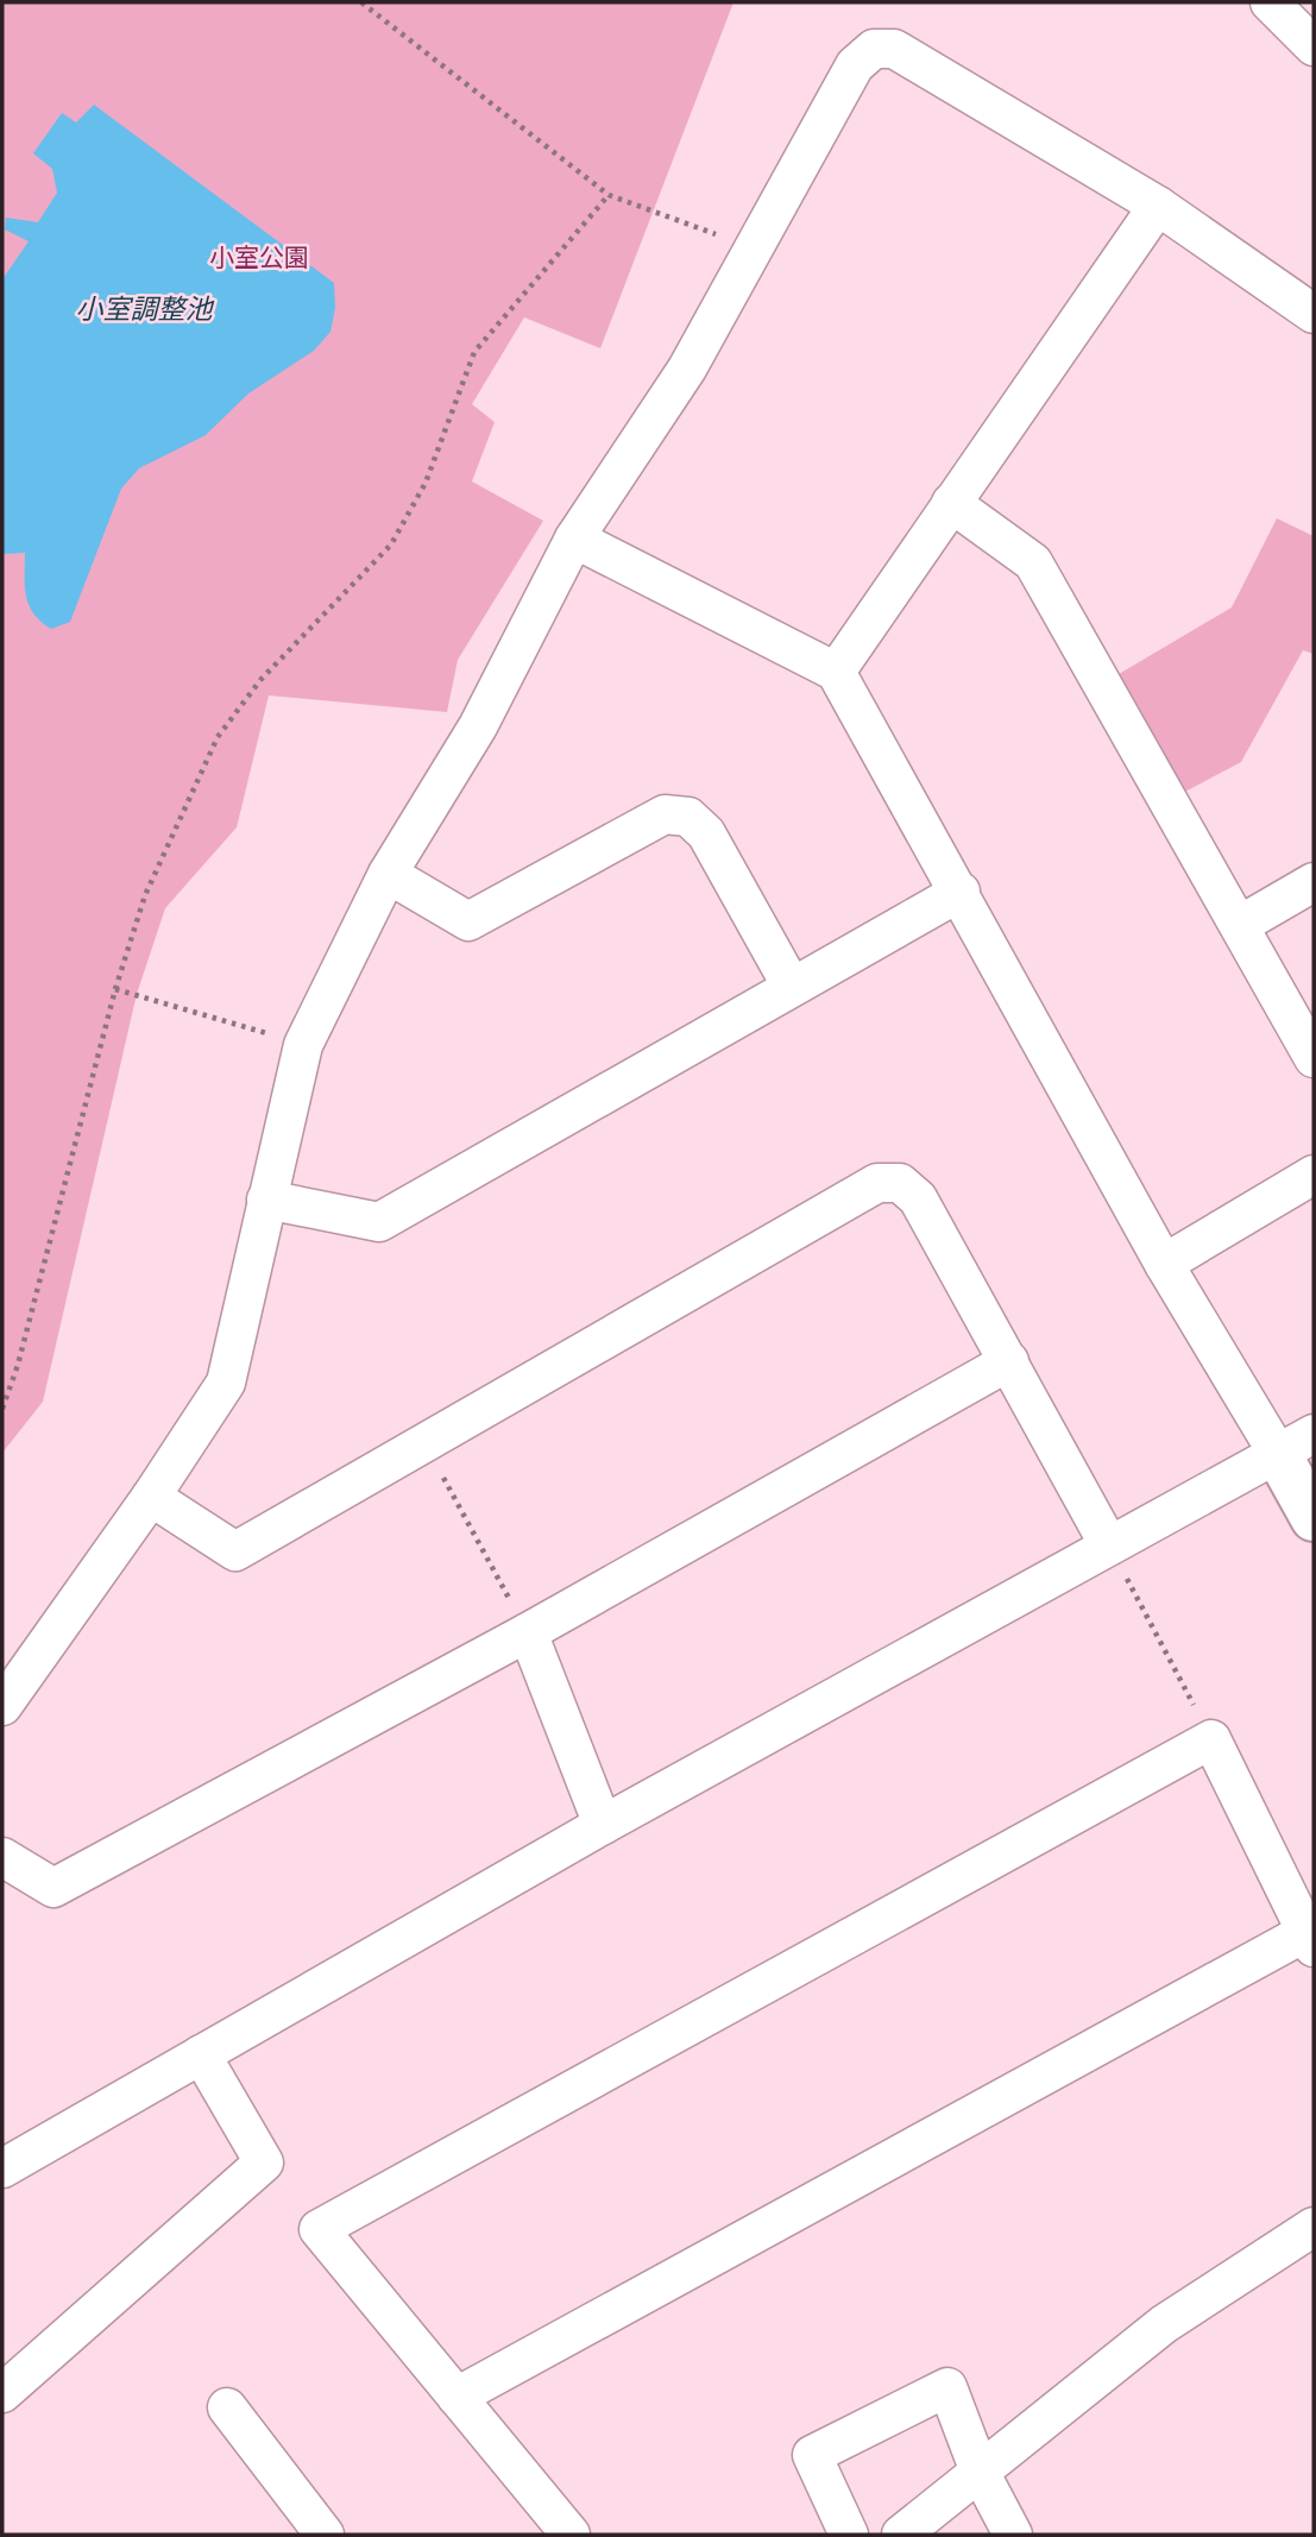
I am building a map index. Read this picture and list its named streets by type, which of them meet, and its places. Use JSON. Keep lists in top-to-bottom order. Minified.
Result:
{"water":["小室調整池"],"parks":["小室公園"]}
